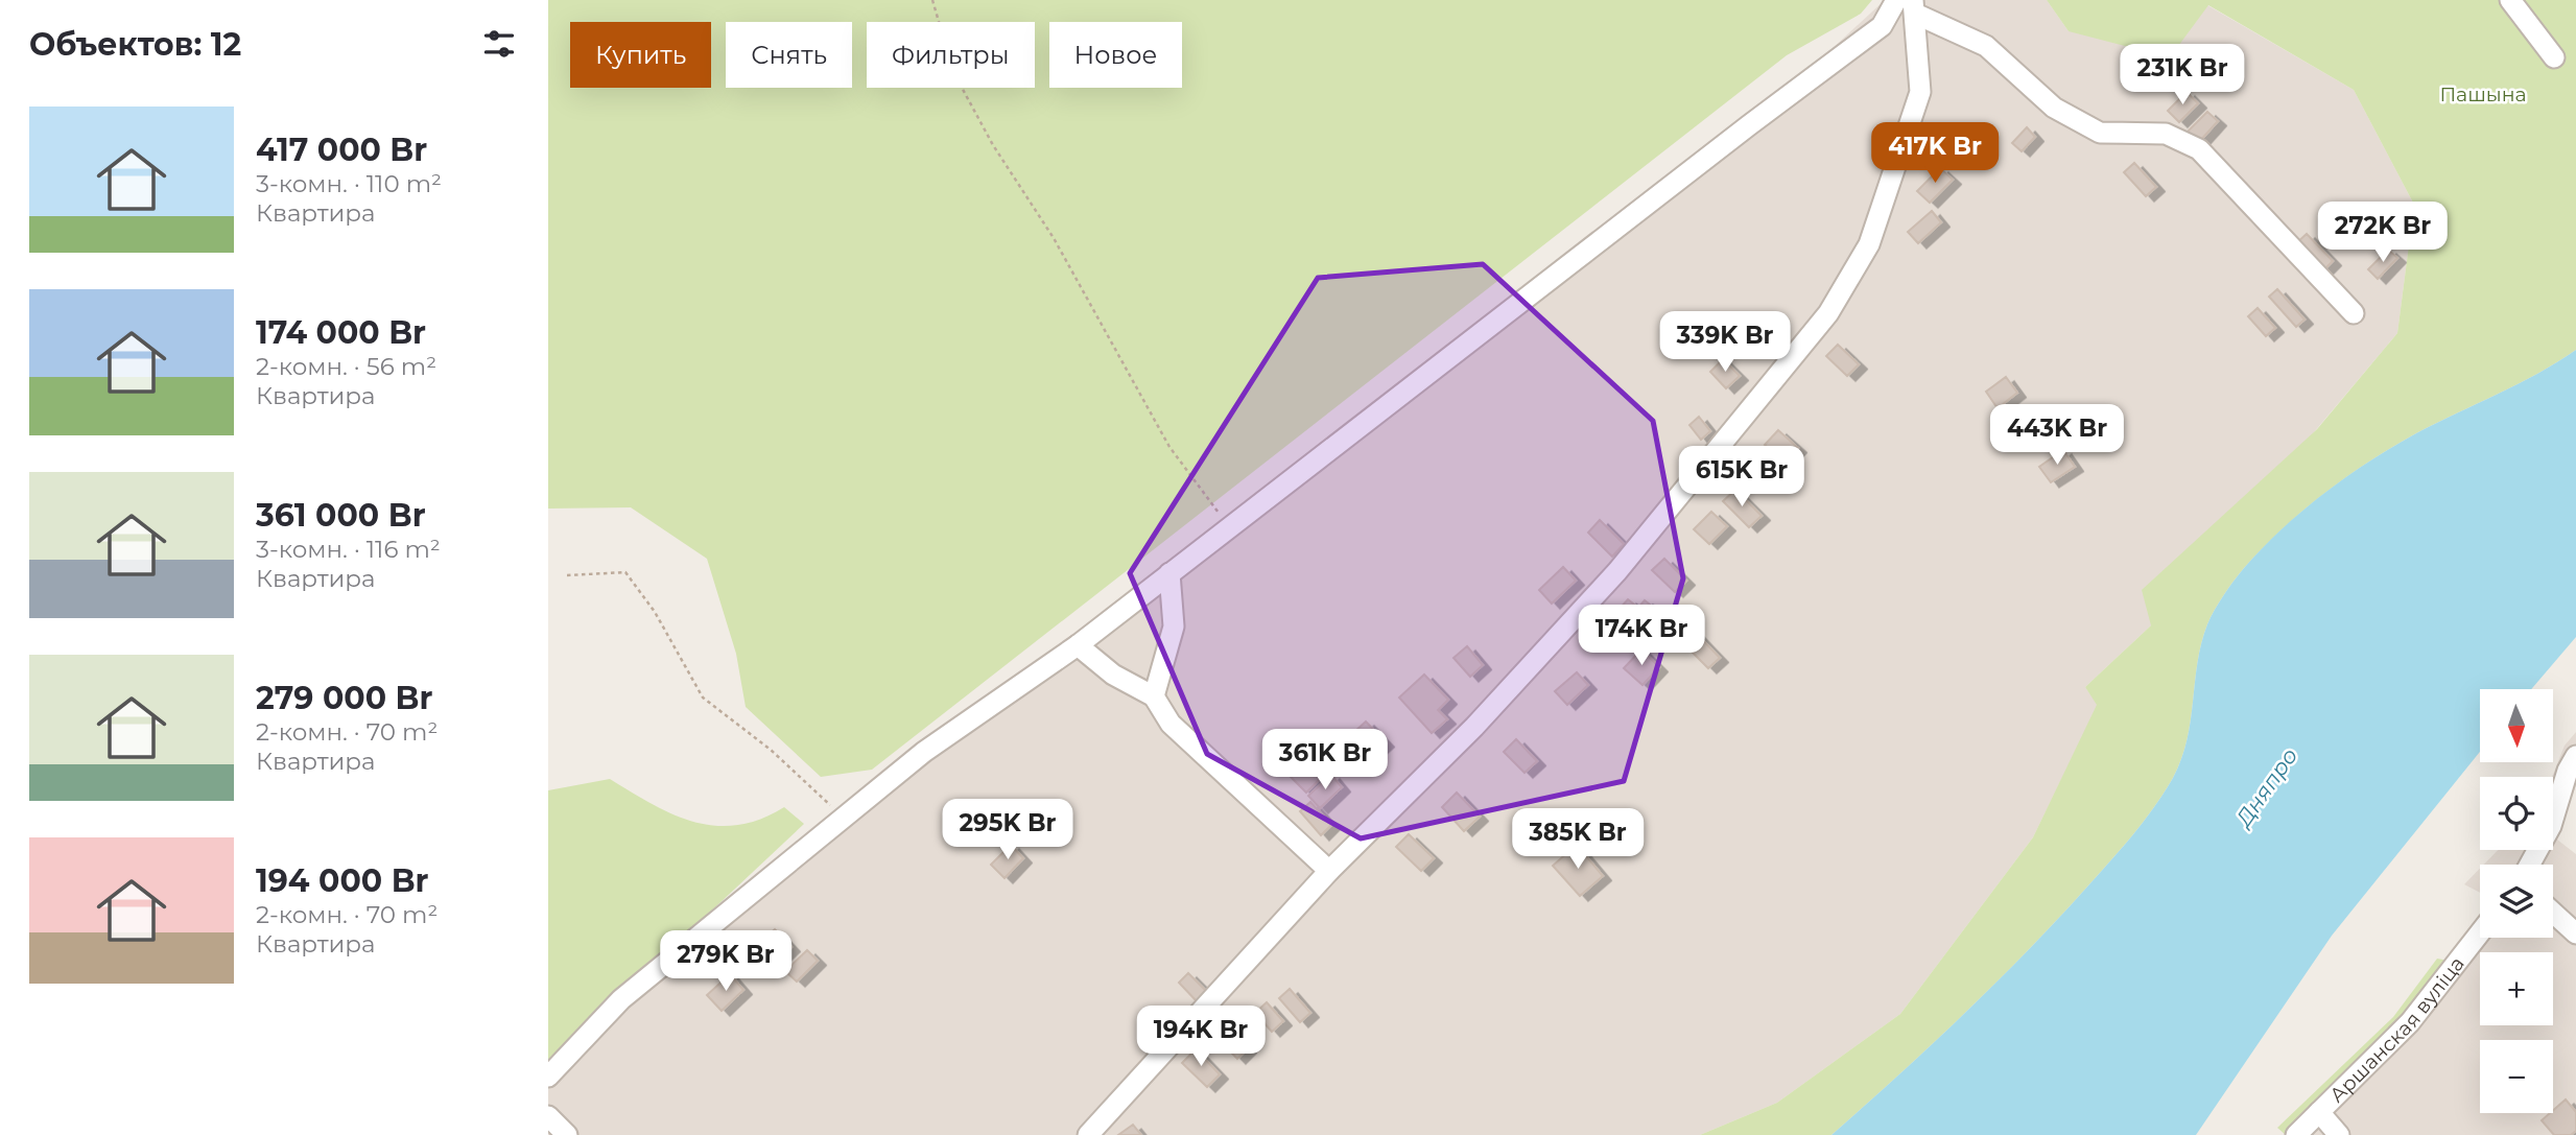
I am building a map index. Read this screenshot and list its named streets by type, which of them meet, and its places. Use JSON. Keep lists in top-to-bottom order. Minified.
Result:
{"streets":{"street":["Аршанская вуліца"]},"water":["Дняпро"],"parks":["Пашына"],"north":"bottom","page":{"heading":"Объектов: 12","chip":["Купить","Снять","Фильтры","Новое"],"price":["231K Br","417K Br","272K Br","339K Br","443K Br","615K Br","174K Br","361K Br","295K Br","385K Br","279K Br","194K Br"],"list":[{"name":"417 000 Br","note":"3-комн. · 110 m² · Квартира"},{"name":"174 000 Br","note":"2-комн. · 56 m² · Квартира"},{"name":"361 000 Br","note":"3-комн. · 116 m² · Квартира"},{"name":"279 000 Br","note":"2-комн. · 70 m² · Квартира"},{"name":"194 000 Br","note":"2-комн. · 70 m² · Квартира"}],"map_buttons":["+","−"]}}
